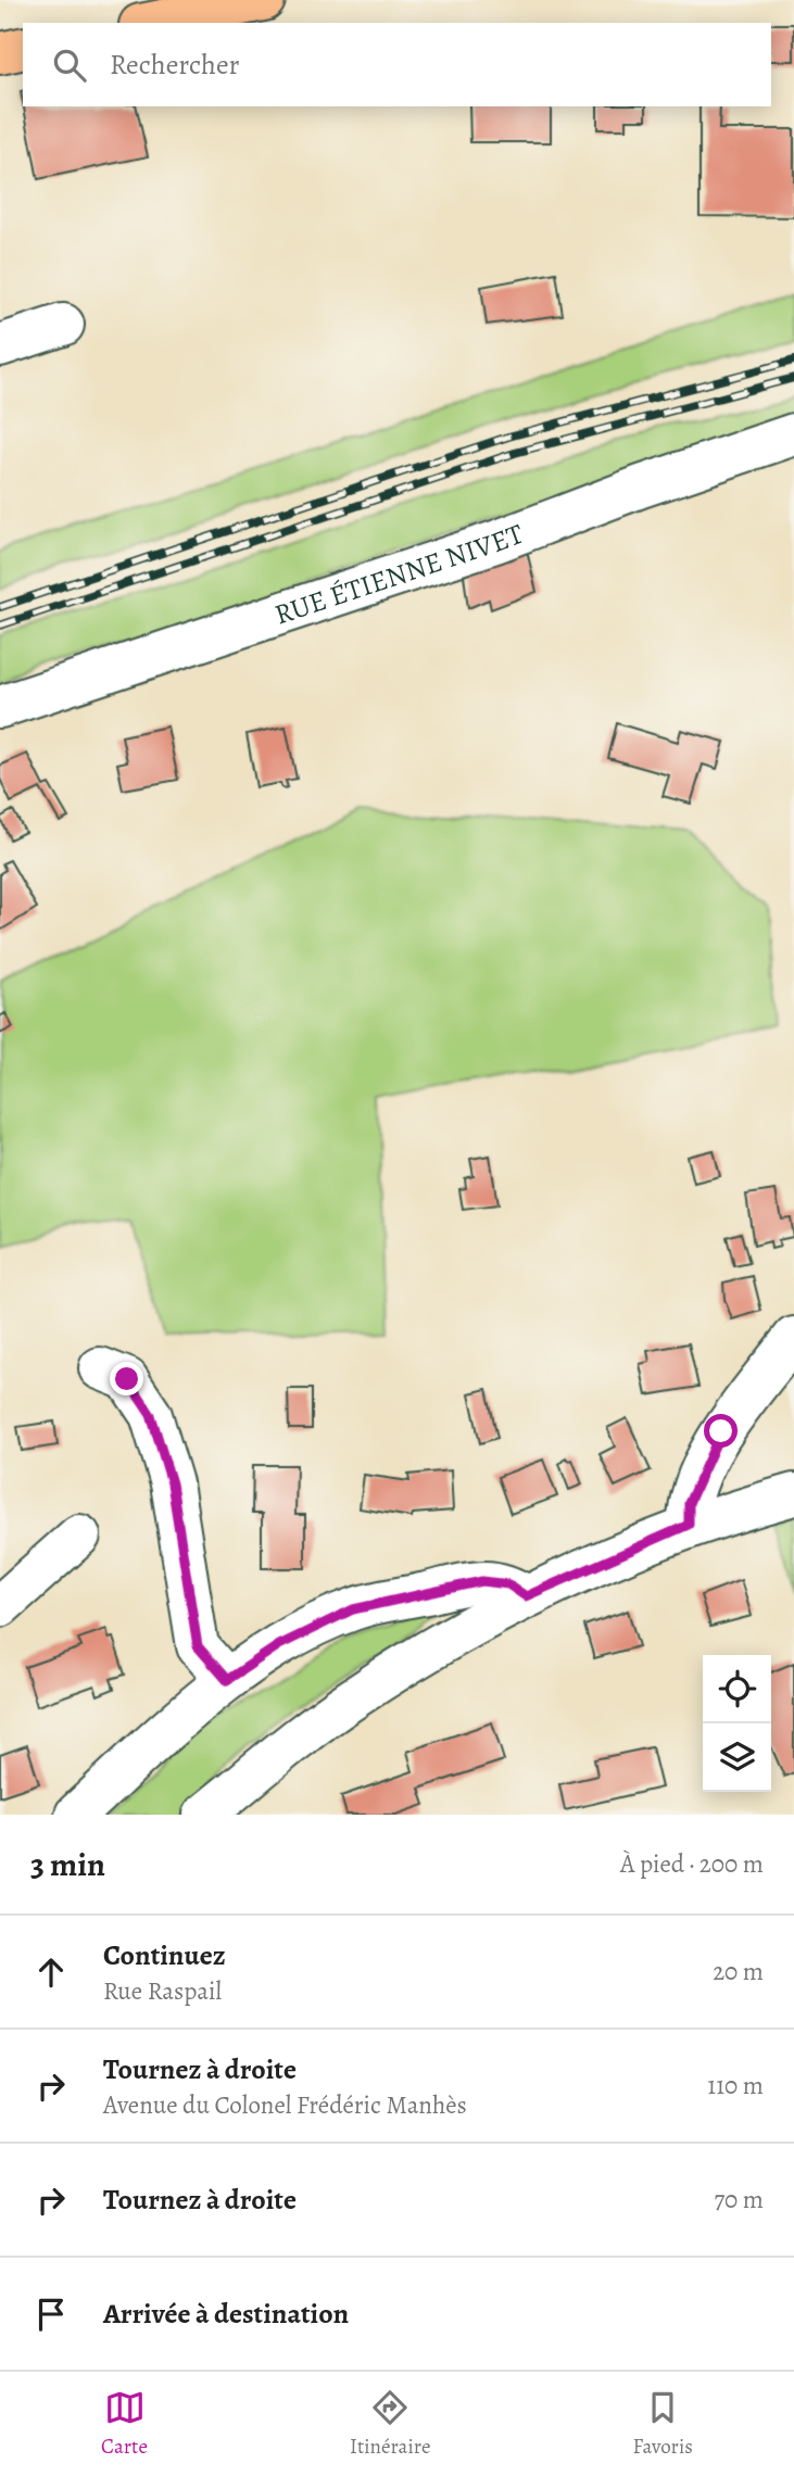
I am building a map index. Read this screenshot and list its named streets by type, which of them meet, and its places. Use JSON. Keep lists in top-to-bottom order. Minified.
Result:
{"streets":{"street":["RUE ÉTIENNE NIVET"]},"page":{"search":"Rechercher","heading":["3 min","À pied · 200 m"],"list":[["Continuez","Rue Raspail","20 m"],["Tournez à droite","Avenue du Colonel Frédéric Manhès","110 m"],["Tournez à droite","70 m"],"Arrivée à destination"],"nav":["Carte","Itinéraire","Favoris"]}}
